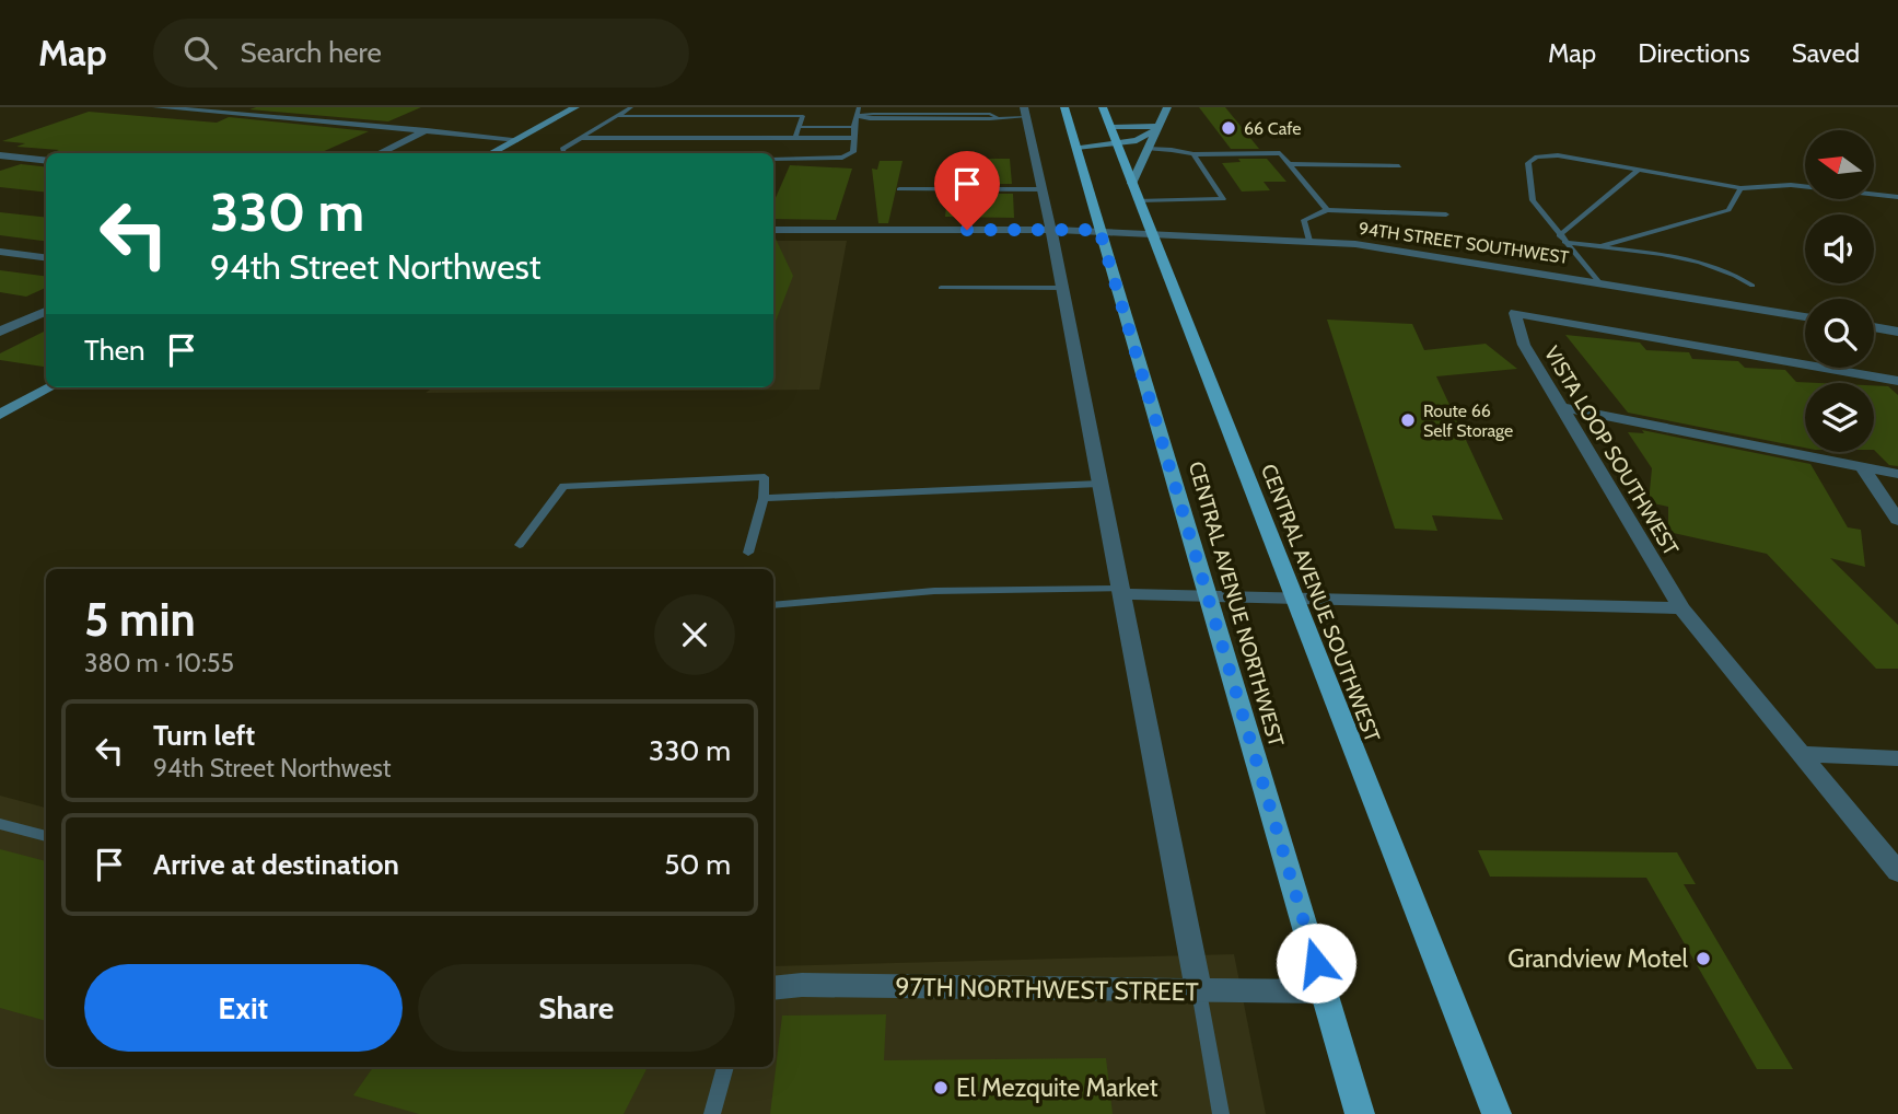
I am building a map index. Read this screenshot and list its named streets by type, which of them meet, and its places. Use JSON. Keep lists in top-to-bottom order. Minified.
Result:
{"streets":{"main road":["CENTRAL AVENUE SOUTHWEST","CENTRAL AVENUE NORTHWEST"],"street":["94TH STREET SOUTHWEST","VISTA LOOP SOUTHWEST","97TH NORTHWEST STREET"]},"crossings":[["94TH STREET SOUTHWEST","CENTRAL AVENUE SOUTHWEST"],["94TH STREET SOUTHWEST","CENTRAL AVENUE NORTHWEST"],["CENTRAL AVENUE NORTHWEST","97TH NORTHWEST STREET"]],"places":["66 Cafe","Route 66 Self Storage","Grandview Motel","El Mezquite Market"],"north":"left","page":{"header":"Map","search":"Search here","nav":["Map","Directions","Saved"],"turn":["330 m","94th Street Northwest"],"then":"Then","heading":["5 min","380 m · 10:55"],"list":[{"name":"Turn left","note":"94th Street Northwest","value":"330 m"},{"name":"Arrive at destination","value":"50 m"}],"buttons":["Exit","Share"]}}
